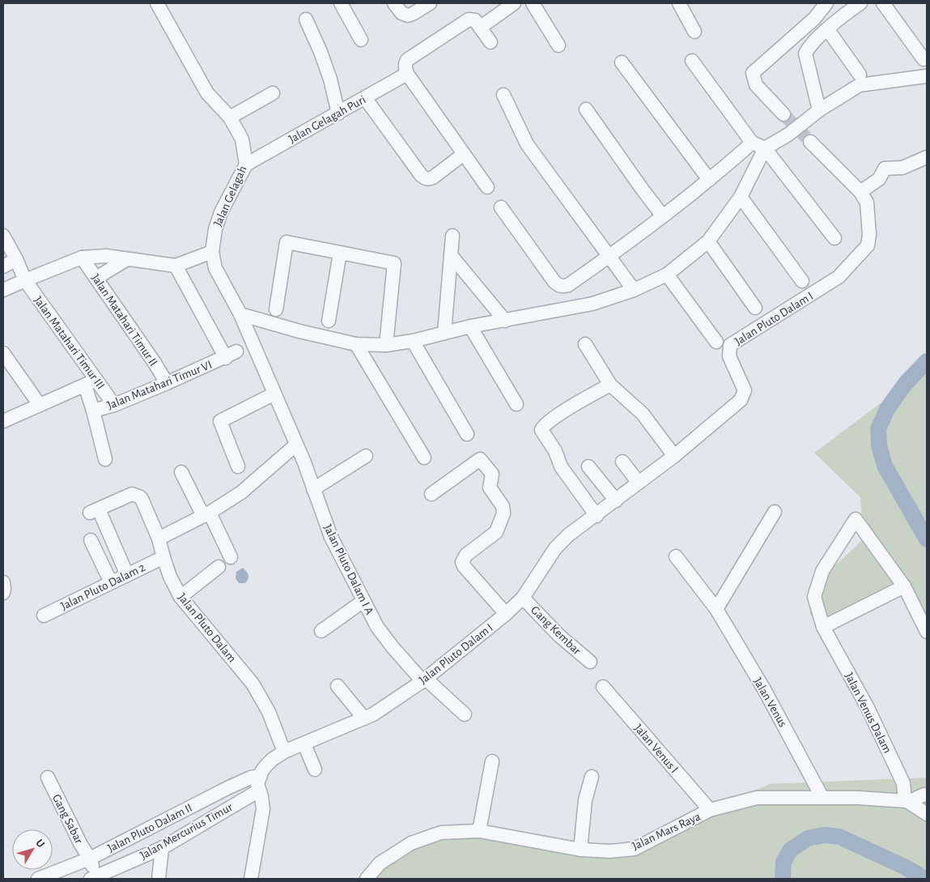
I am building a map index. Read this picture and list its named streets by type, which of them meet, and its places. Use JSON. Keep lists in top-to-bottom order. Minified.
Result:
{"streets":{"street":["Jalan Gelagah Puri","Jalan Gelagah","Jalan Pluto Dalam I","Jalan Matahari Timur II","Jalan Matahari Timur III","Jalan Matahari Timur VI","Jalan Pluto Dalam I A","Jalan Pluto Dalam 2","Jalan Pluto Dalam","Gang Kembar","Jalan Venus","Jalan Venus Dalam","Jalan Venus I","Gang Sabar","Jalan Pluto Dalam II","Jalan Mercurius Timur","Jalan Mars Raya"]},"crossings":[["Jalan Gelagah Puri","Jalan Gelagah"],["Jalan Gelagah","Jalan Pluto Dalam I A"],["Jalan Pluto Dalam I","Jalan Pluto Dalam I A"],["Jalan Pluto Dalam I","Jalan Pluto Dalam"],["Jalan Pluto Dalam I","Gang Kembar"],["Jalan Matahari Timur II","Jalan Matahari Timur VI"],["Jalan Matahari Timur III","Jalan Matahari Timur VI"],["Jalan Pluto Dalam 2","Jalan Pluto Dalam"],["Jalan Venus","Jalan Mars Raya"],["Jalan Venus Dalam","Jalan Mars Raya"],["Jalan Venus I","Jalan Mars Raya"],["Gang Sabar","Jalan Pluto Dalam II"],["Gang Sabar","Jalan Mercurius Timur"]],"north":"top right"}
